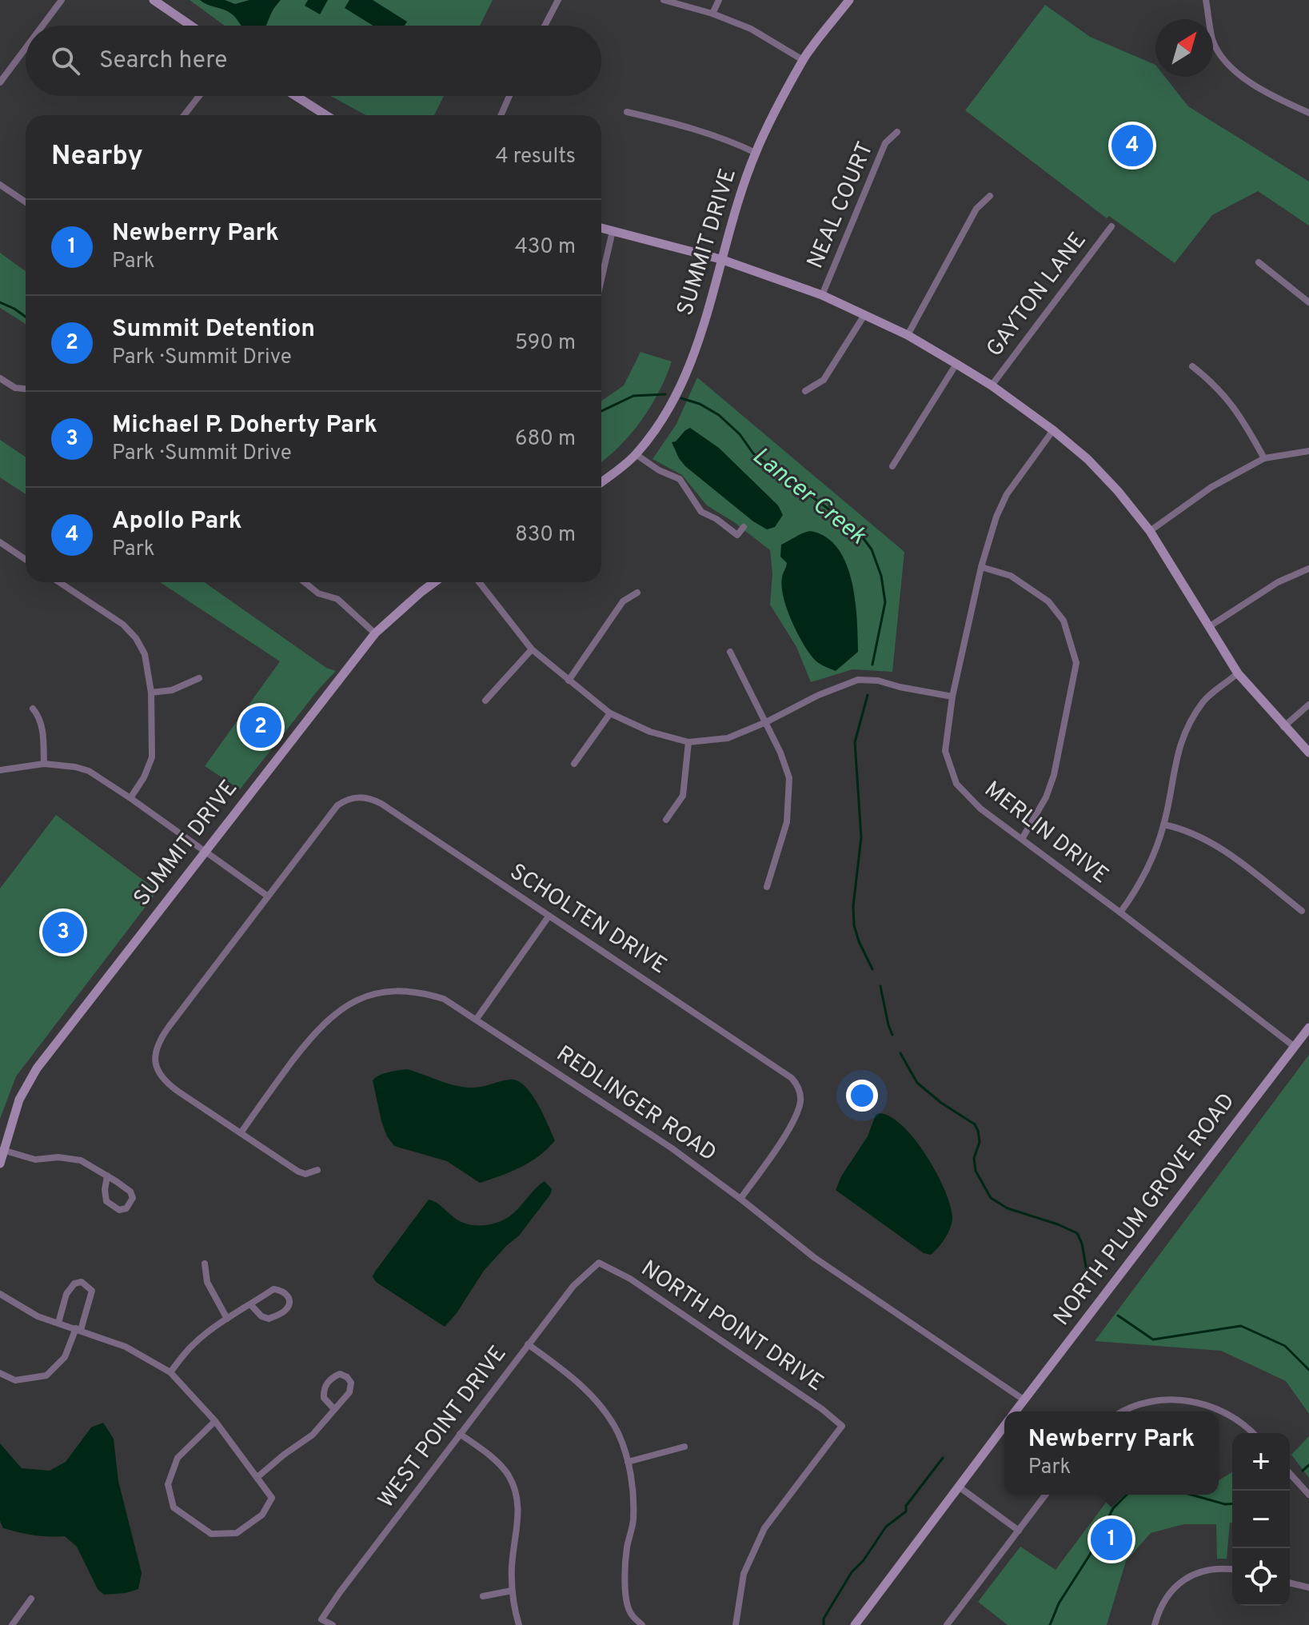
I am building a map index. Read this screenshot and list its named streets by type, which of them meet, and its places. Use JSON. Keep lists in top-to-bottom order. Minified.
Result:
{"streets":{"street":["NEAL COURT","SUMMIT DRIVE","GAYTON LANE","MERLIN DRIVE","SCHOLTEN DRIVE","REDLINGER ROAD","NORTH PLUM GROVE ROAD","NORTH POINT DRIVE","WEST POINT DRIVE"]},"crossings":[["MERLIN DRIVE","NORTH PLUM GROVE ROAD"],["SCHOLTEN DRIVE","REDLINGER ROAD"],["REDLINGER ROAD","NORTH PLUM GROVE ROAD"],["NORTH POINT DRIVE","WEST POINT DRIVE"]],"water":["Lancer Creek"],"north":"top right","page":{"search":"Search here","heading":["Nearby","4 results"],"pins":["4","2","3","1"],"list":[{"mark":"1","name":"Newberry Park","note":"Park","value":"430 m"},{"mark":"2","name":"Summit Detention","note":"Park · Summit Drive","value":"590 m"},{"mark":"3","name":"Michael P. Doherty Park","note":"Park · Summit Drive","value":"680 m"},{"mark":"4","name":"Apollo Park","note":"Park","value":"830 m"}],"popup":["Newberry Park","Park"],"map_buttons":["+","−"]}}
